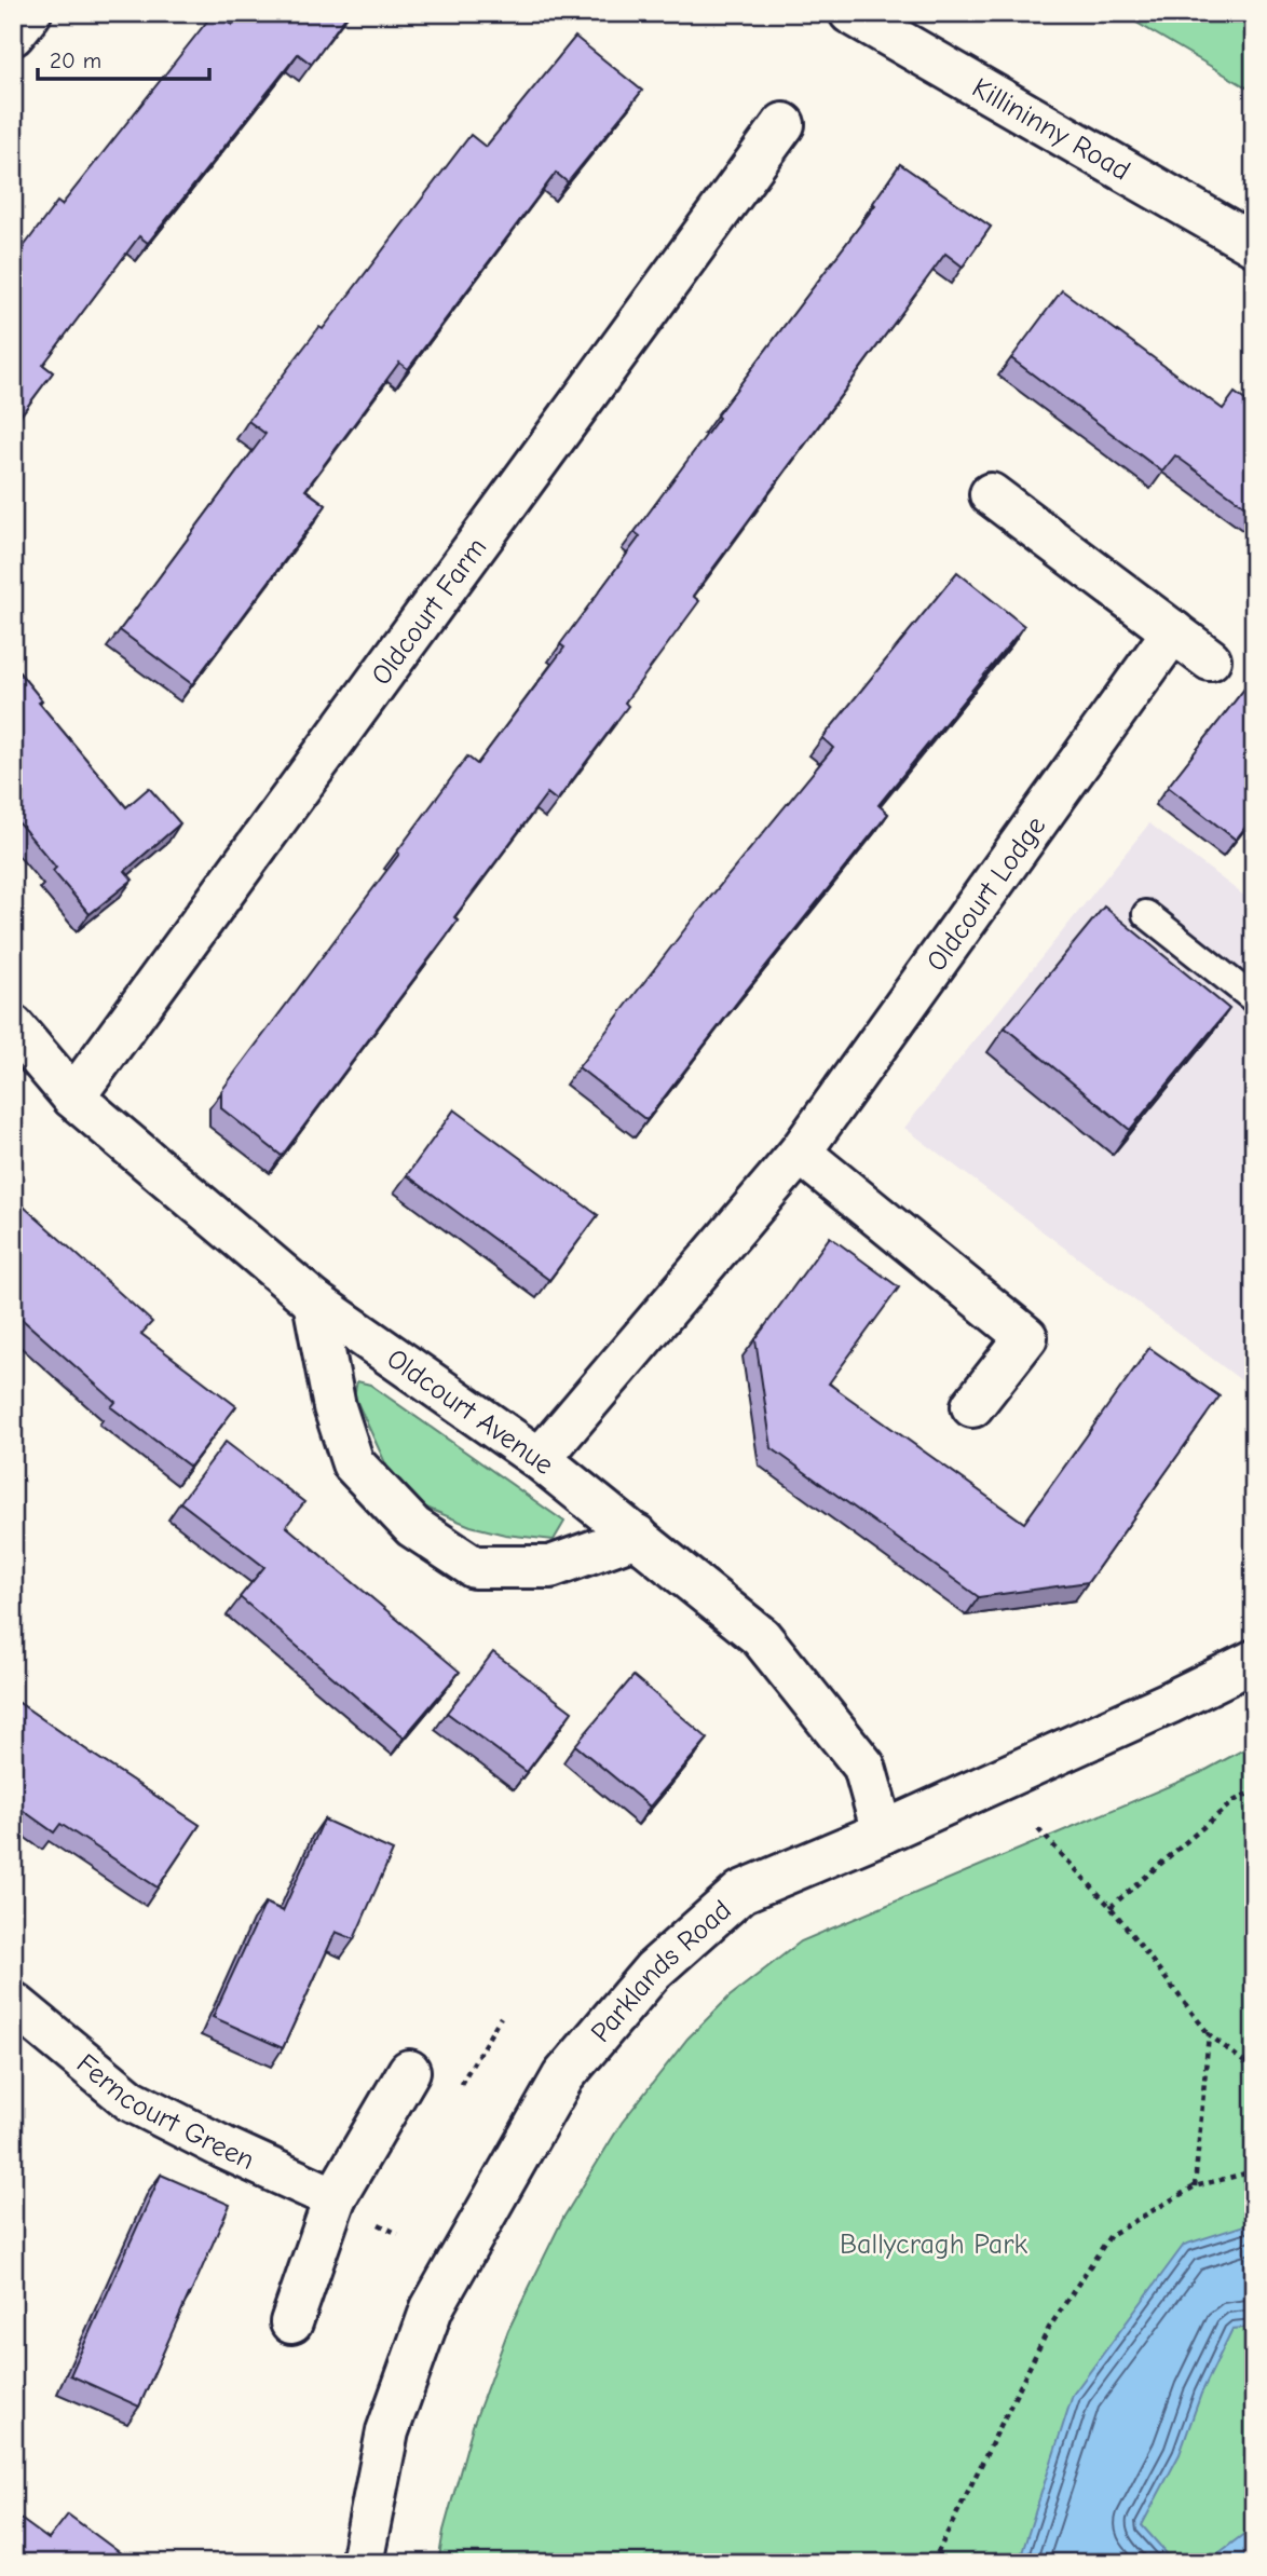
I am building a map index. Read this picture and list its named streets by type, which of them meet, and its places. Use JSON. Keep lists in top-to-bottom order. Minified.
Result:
{"streets":{"street":["Killininny Road","Oldcourt Farm","Oldcourt Lodge","Oldcourt Avenue","Parklands Road","Ferncourt Green"]},"crossings":[["Oldcourt Farm","Oldcourt Avenue"],["Oldcourt Lodge","Oldcourt Avenue"],["Oldcourt Avenue","Parklands Road"]],"parks":["Ballycragh Park"],"scale_bar":"20 m"}
